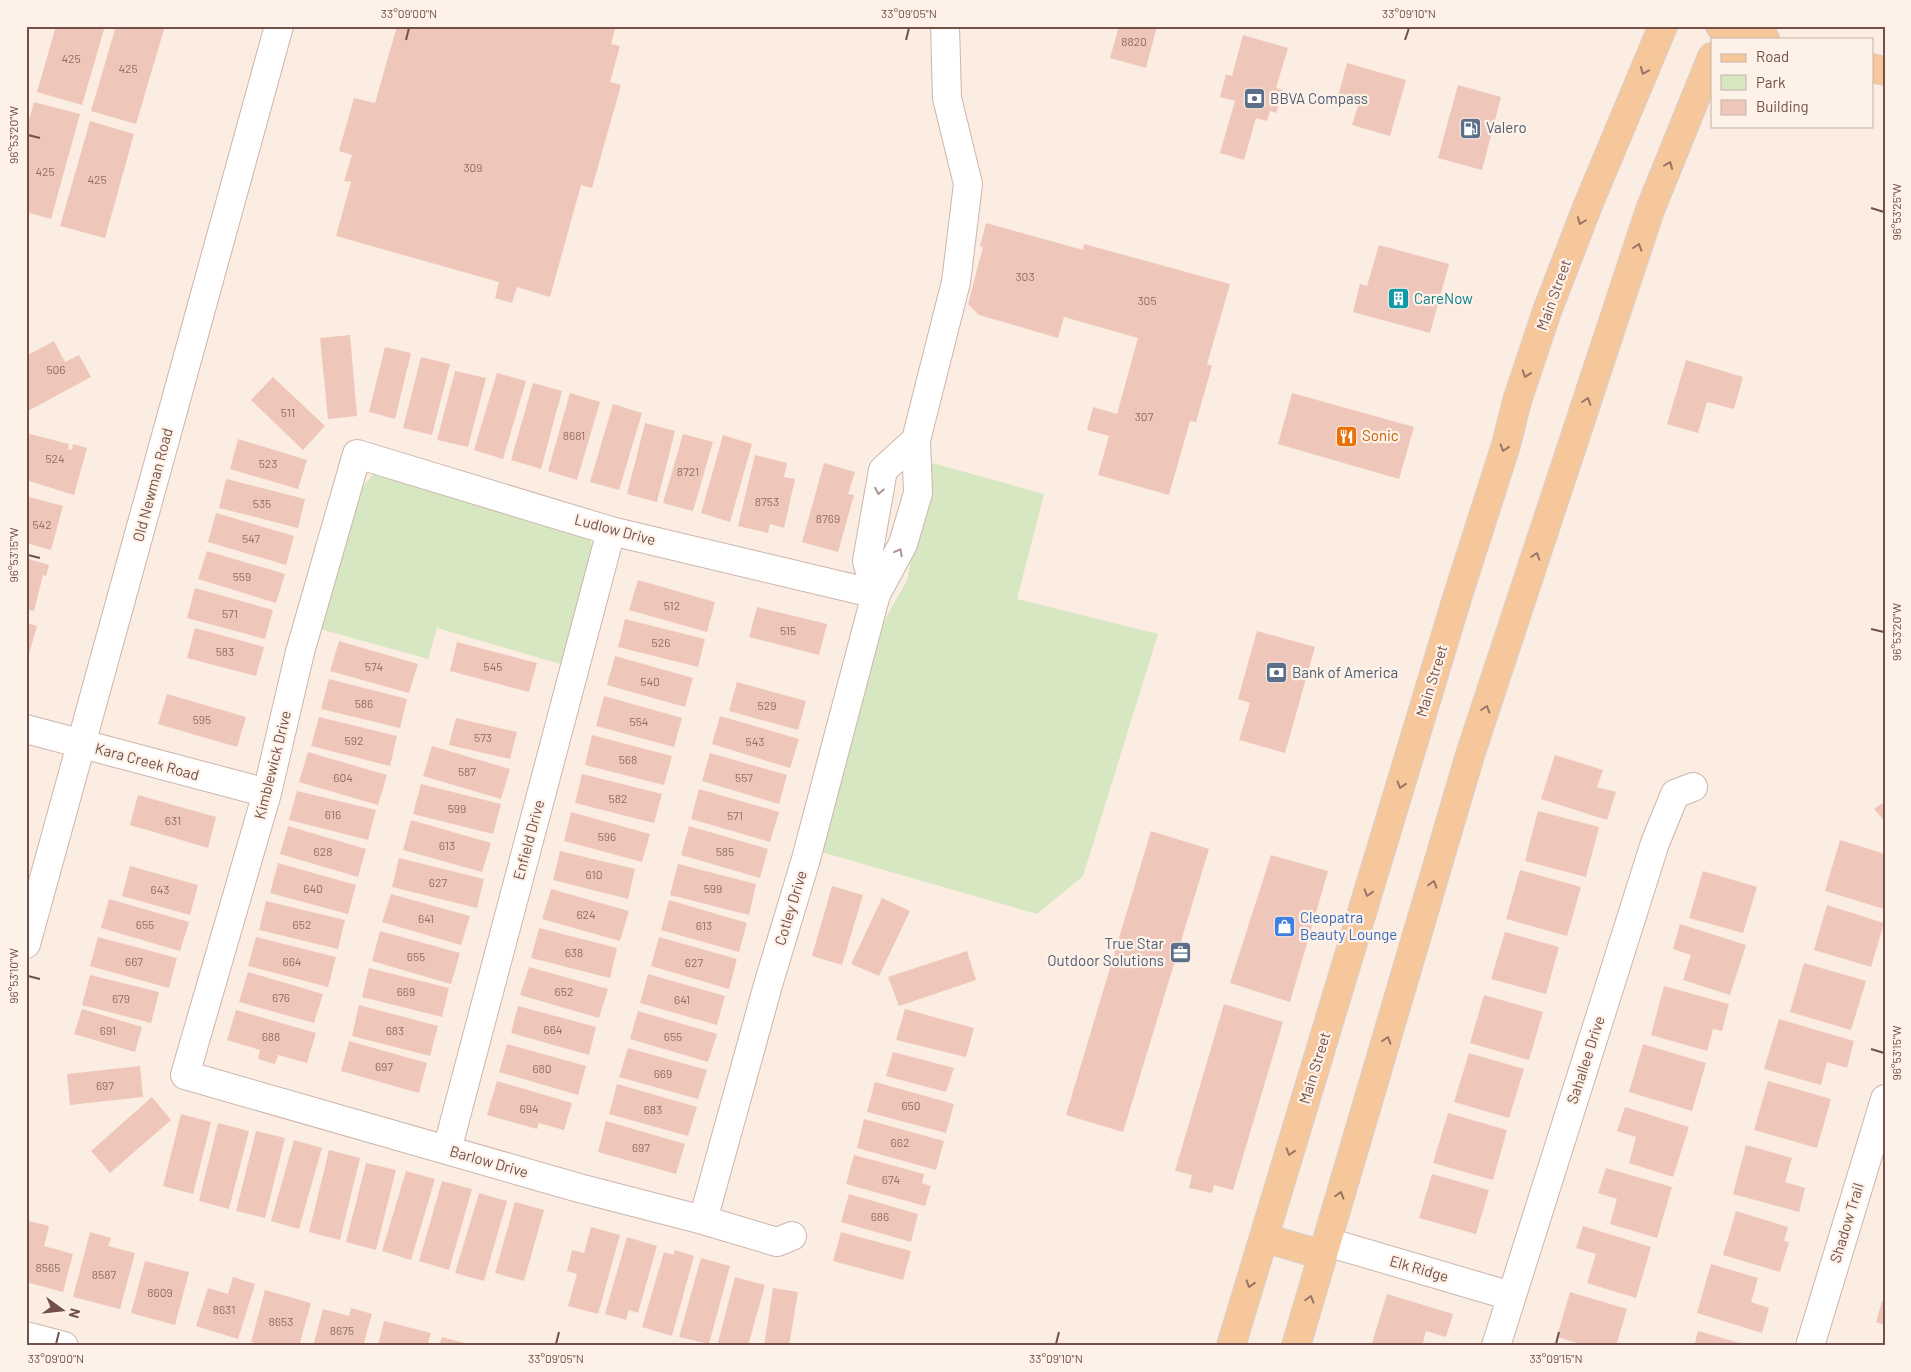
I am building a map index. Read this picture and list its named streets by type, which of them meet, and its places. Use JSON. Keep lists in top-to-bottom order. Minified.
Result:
{"streets":{"main road":["Main Street"],"street":["Old Newman Road","Ludlow Drive","Kara Creek Road","Kimblewick Drive","Enfield Drive","Cotley Drive","Sahallee Drive","Barlow Drive","Shadow Trail","Elk Ridge"]},"crossings":[["Old Newman Road","Kara Creek Road"],["Ludlow Drive","Kimblewick Drive"],["Ludlow Drive","Enfield Drive"],["Ludlow Drive","Cotley Drive"],["Kara Creek Road","Kimblewick Drive"],["Kimblewick Drive","Barlow Drive"],["Enfield Drive","Barlow Drive"],["Cotley Drive","Barlow Drive"],["Sahallee Drive","Elk Ridge"]],"places":{"bank":["BBVA Compass","Bank of America"],"fuel station":["Valero"],"building":["CareNow"],"restaurant":["Sonic"],"shop":["Cleopatra Beauty Lounge"],"office":["True Star Outdoor Solutions"]},"house_numbers":["8820","425","425","309","425","425","303","305","506","511","307","8681","524","523","8721","8753","535","8769","542","547","559","512","571","515","526","583","574","545","540","586","529","595","554","573","592","543","568","587","604","557","582","599","616","571","631","596","613","628","585","610","627","640","599","643","624","641","655","652","613","638","655","667","664","627","669","652","676","679","641","664","691","683","688","655","697","680","669","697","650","694","683","662","697","674","686","8565","8587","8609","8631","8653","8675"],"legend":["Road","Park","Building"],"north":"right","coordinates":["33°09'00\"N","33°09'05\"N","33°09'10\"N","96°53'20\"W","96°53'25\"W","96°53'15\"W","96°53'10\"W","33°09'15\"N"]}
